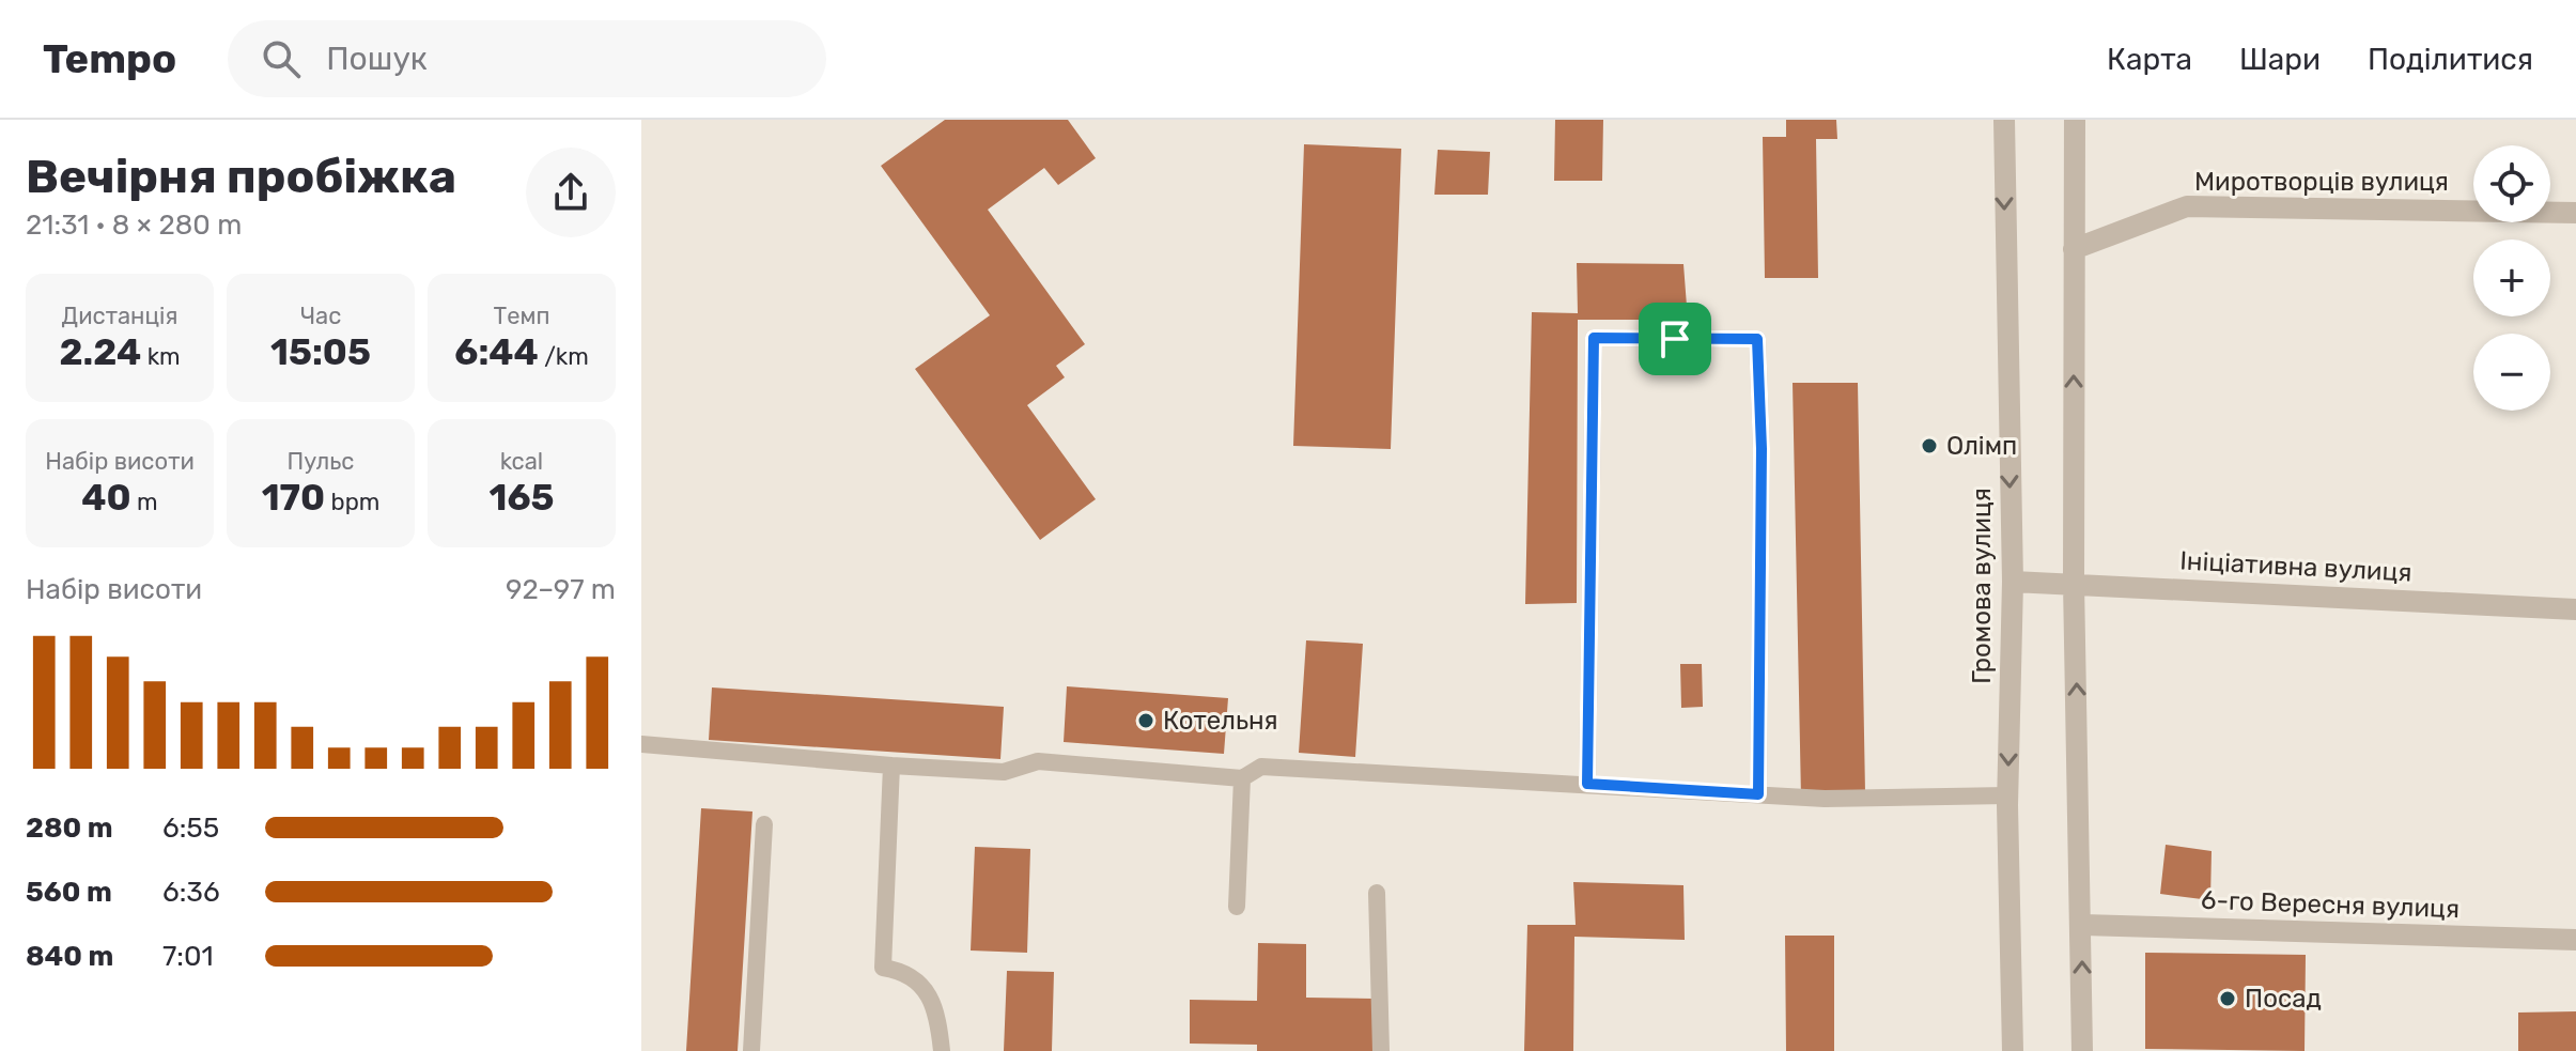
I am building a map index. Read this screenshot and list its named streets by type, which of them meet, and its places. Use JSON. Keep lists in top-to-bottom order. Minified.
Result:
{"streets":{"street":["Миротворців вулиця","Ініціативна вулиця","Громова вулиця","6-го Вересня вулиця"]},"crossings":[["Ініціативна вулиця","Громова вулиця"]],"places":["Олімп","Котельня","Посад"],"page":{"header":"Tempo","search":"Пошук","nav":["Карта","Шари","Поділитися"],"heading":["Вечірня пробіжка","21:31 · 8 × 280 m"],"map_buttons":["+","−"],"stats":[["Дистанція","2.24 km"],["Час","15:05"],["Темп","6:44 /km"],["Набір висоти","40 m"],["Пульс","170 bpm"],["kcal","165"]],"chart":["Набір висоти","92–97 m"],"list":[{"name":"280 m","note":"6:55"},{"name":"560 m","note":"6:36"},{"name":"840 m","note":"7:01"}]}}
